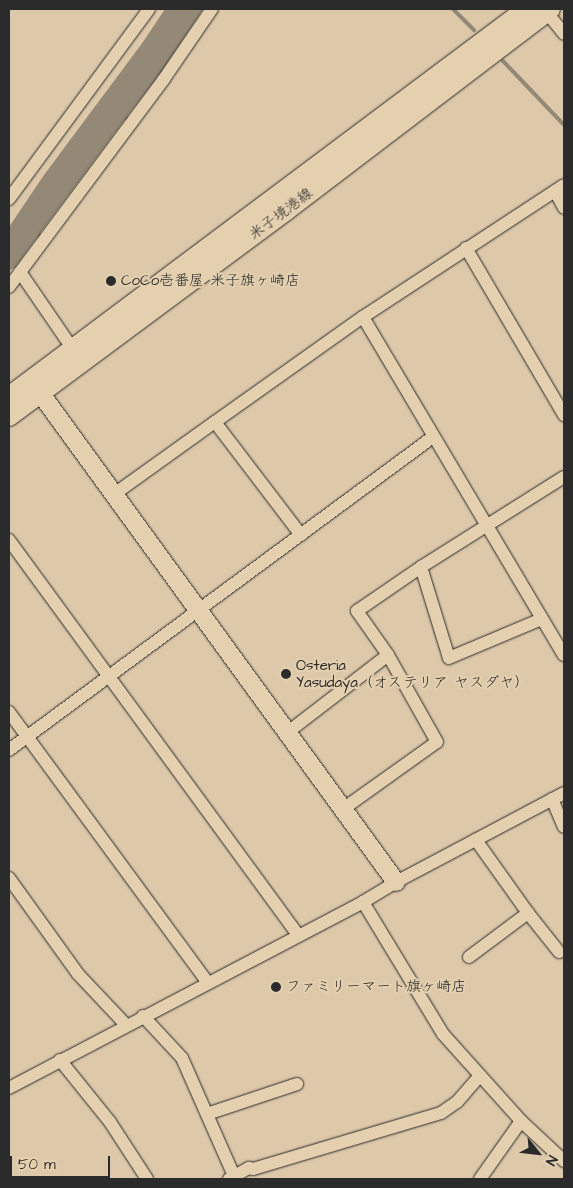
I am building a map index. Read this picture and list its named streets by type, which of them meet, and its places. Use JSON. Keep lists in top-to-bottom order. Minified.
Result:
{"streets":{"main road":["米子境港線"]},"places":["CoCo壱番屋 米子旗ヶ崎店","Osteria Yasudaya（オステリア ヤスダヤ）","ファミリーマート旗ヶ崎店"],"scale_bar":"50 m","north":"bottom right"}
